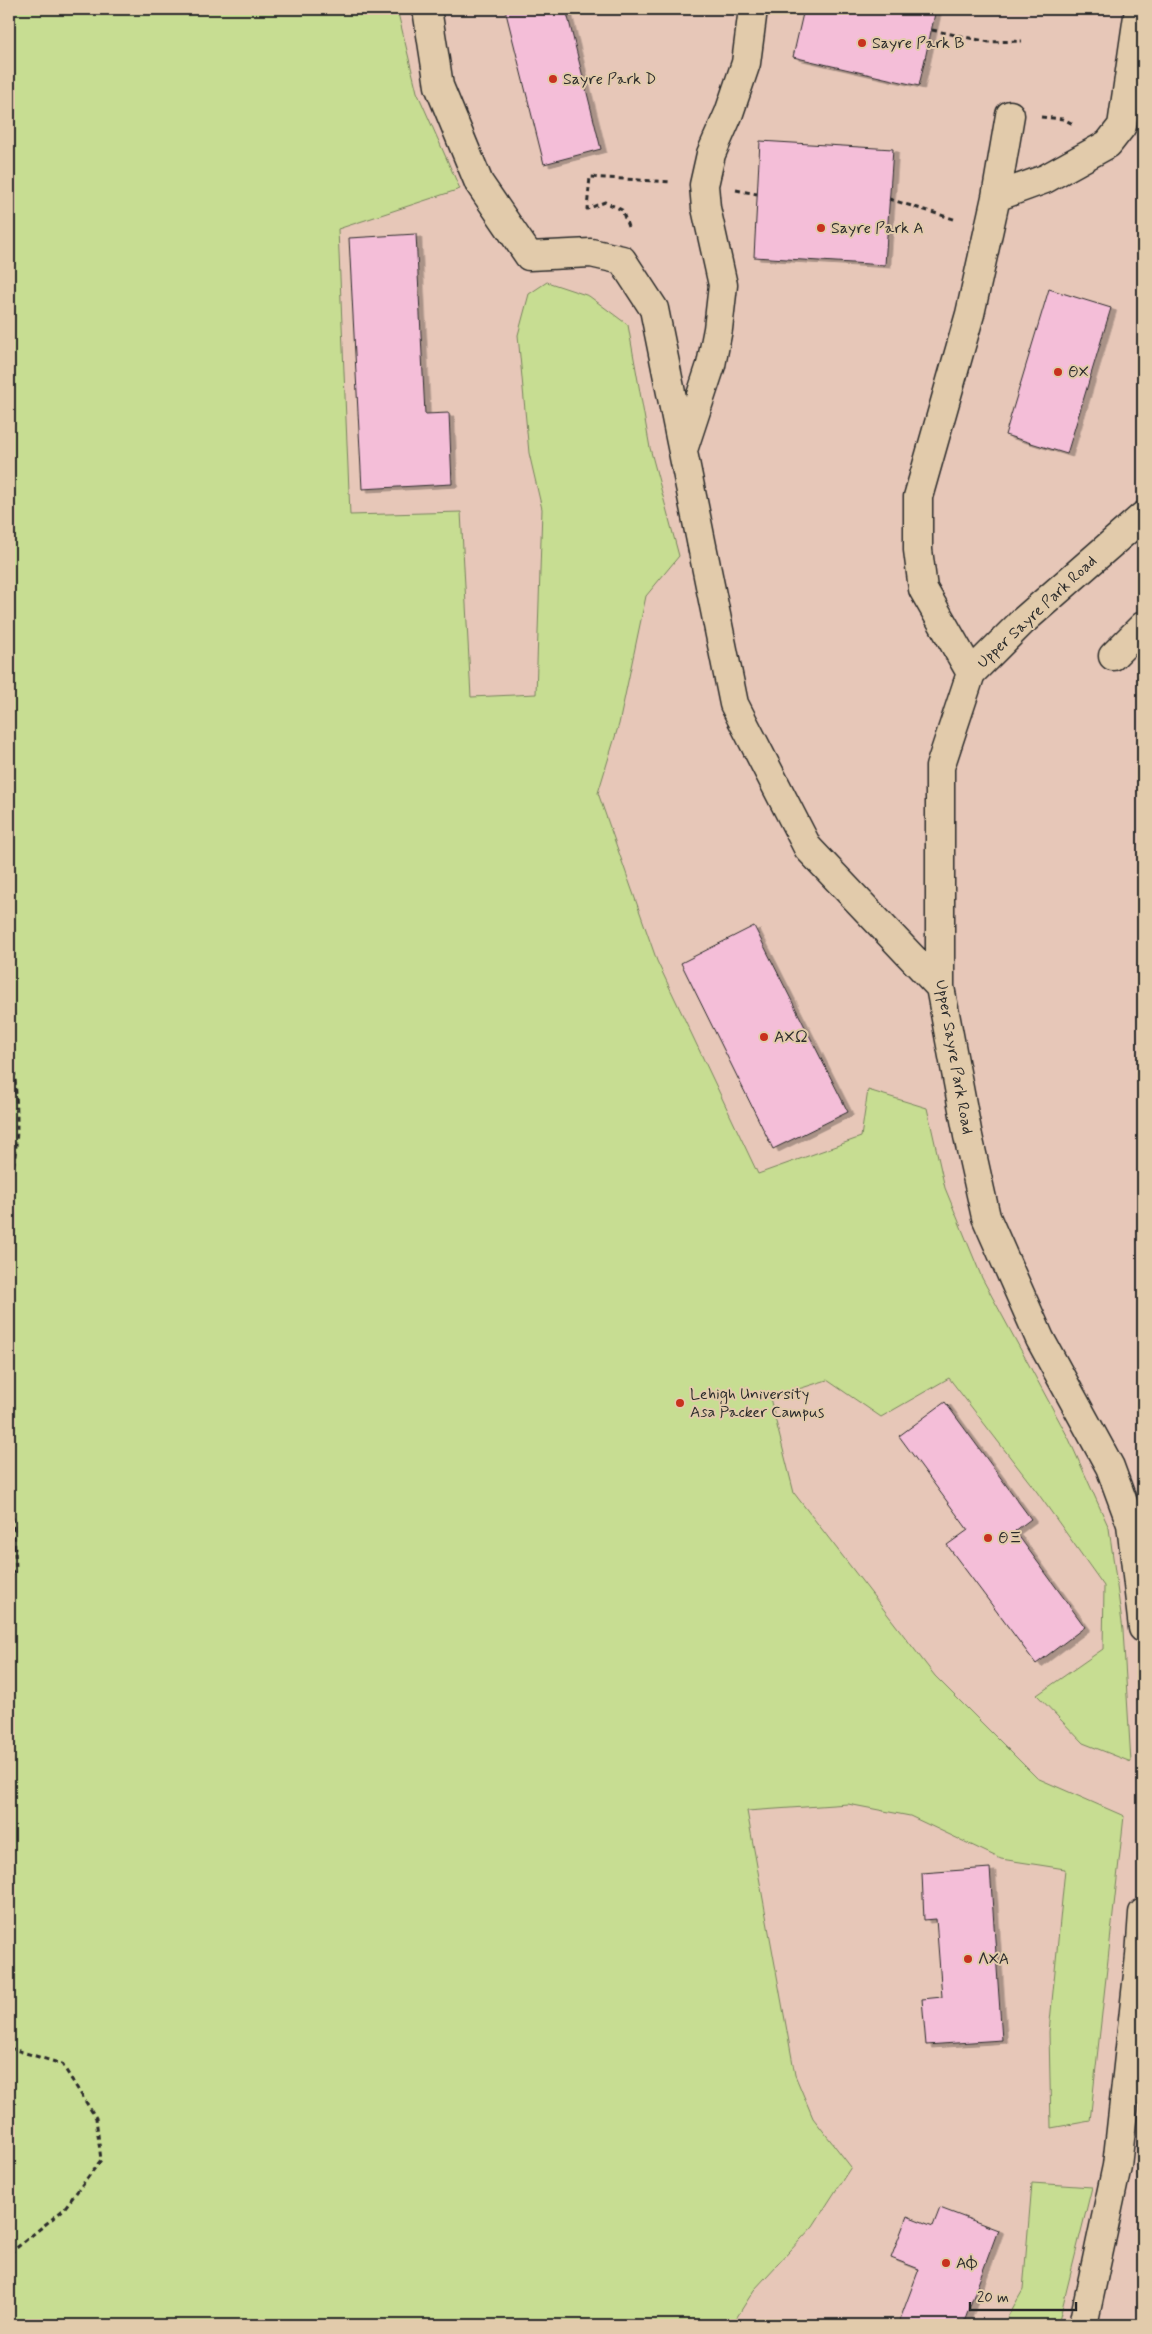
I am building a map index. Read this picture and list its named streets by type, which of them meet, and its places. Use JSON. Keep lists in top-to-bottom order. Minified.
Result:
{"streets":{"street":["Upper Sayre Park Road"]},"places":["Sayre Park B","Sayre Park D","Sayre Park A","ΘΧ","ΑΧΩ","Lehigh University Asa Packer Campus","ΘΞ","ΛΧΑ","AΦ"],"scale_bar":"20 m"}
